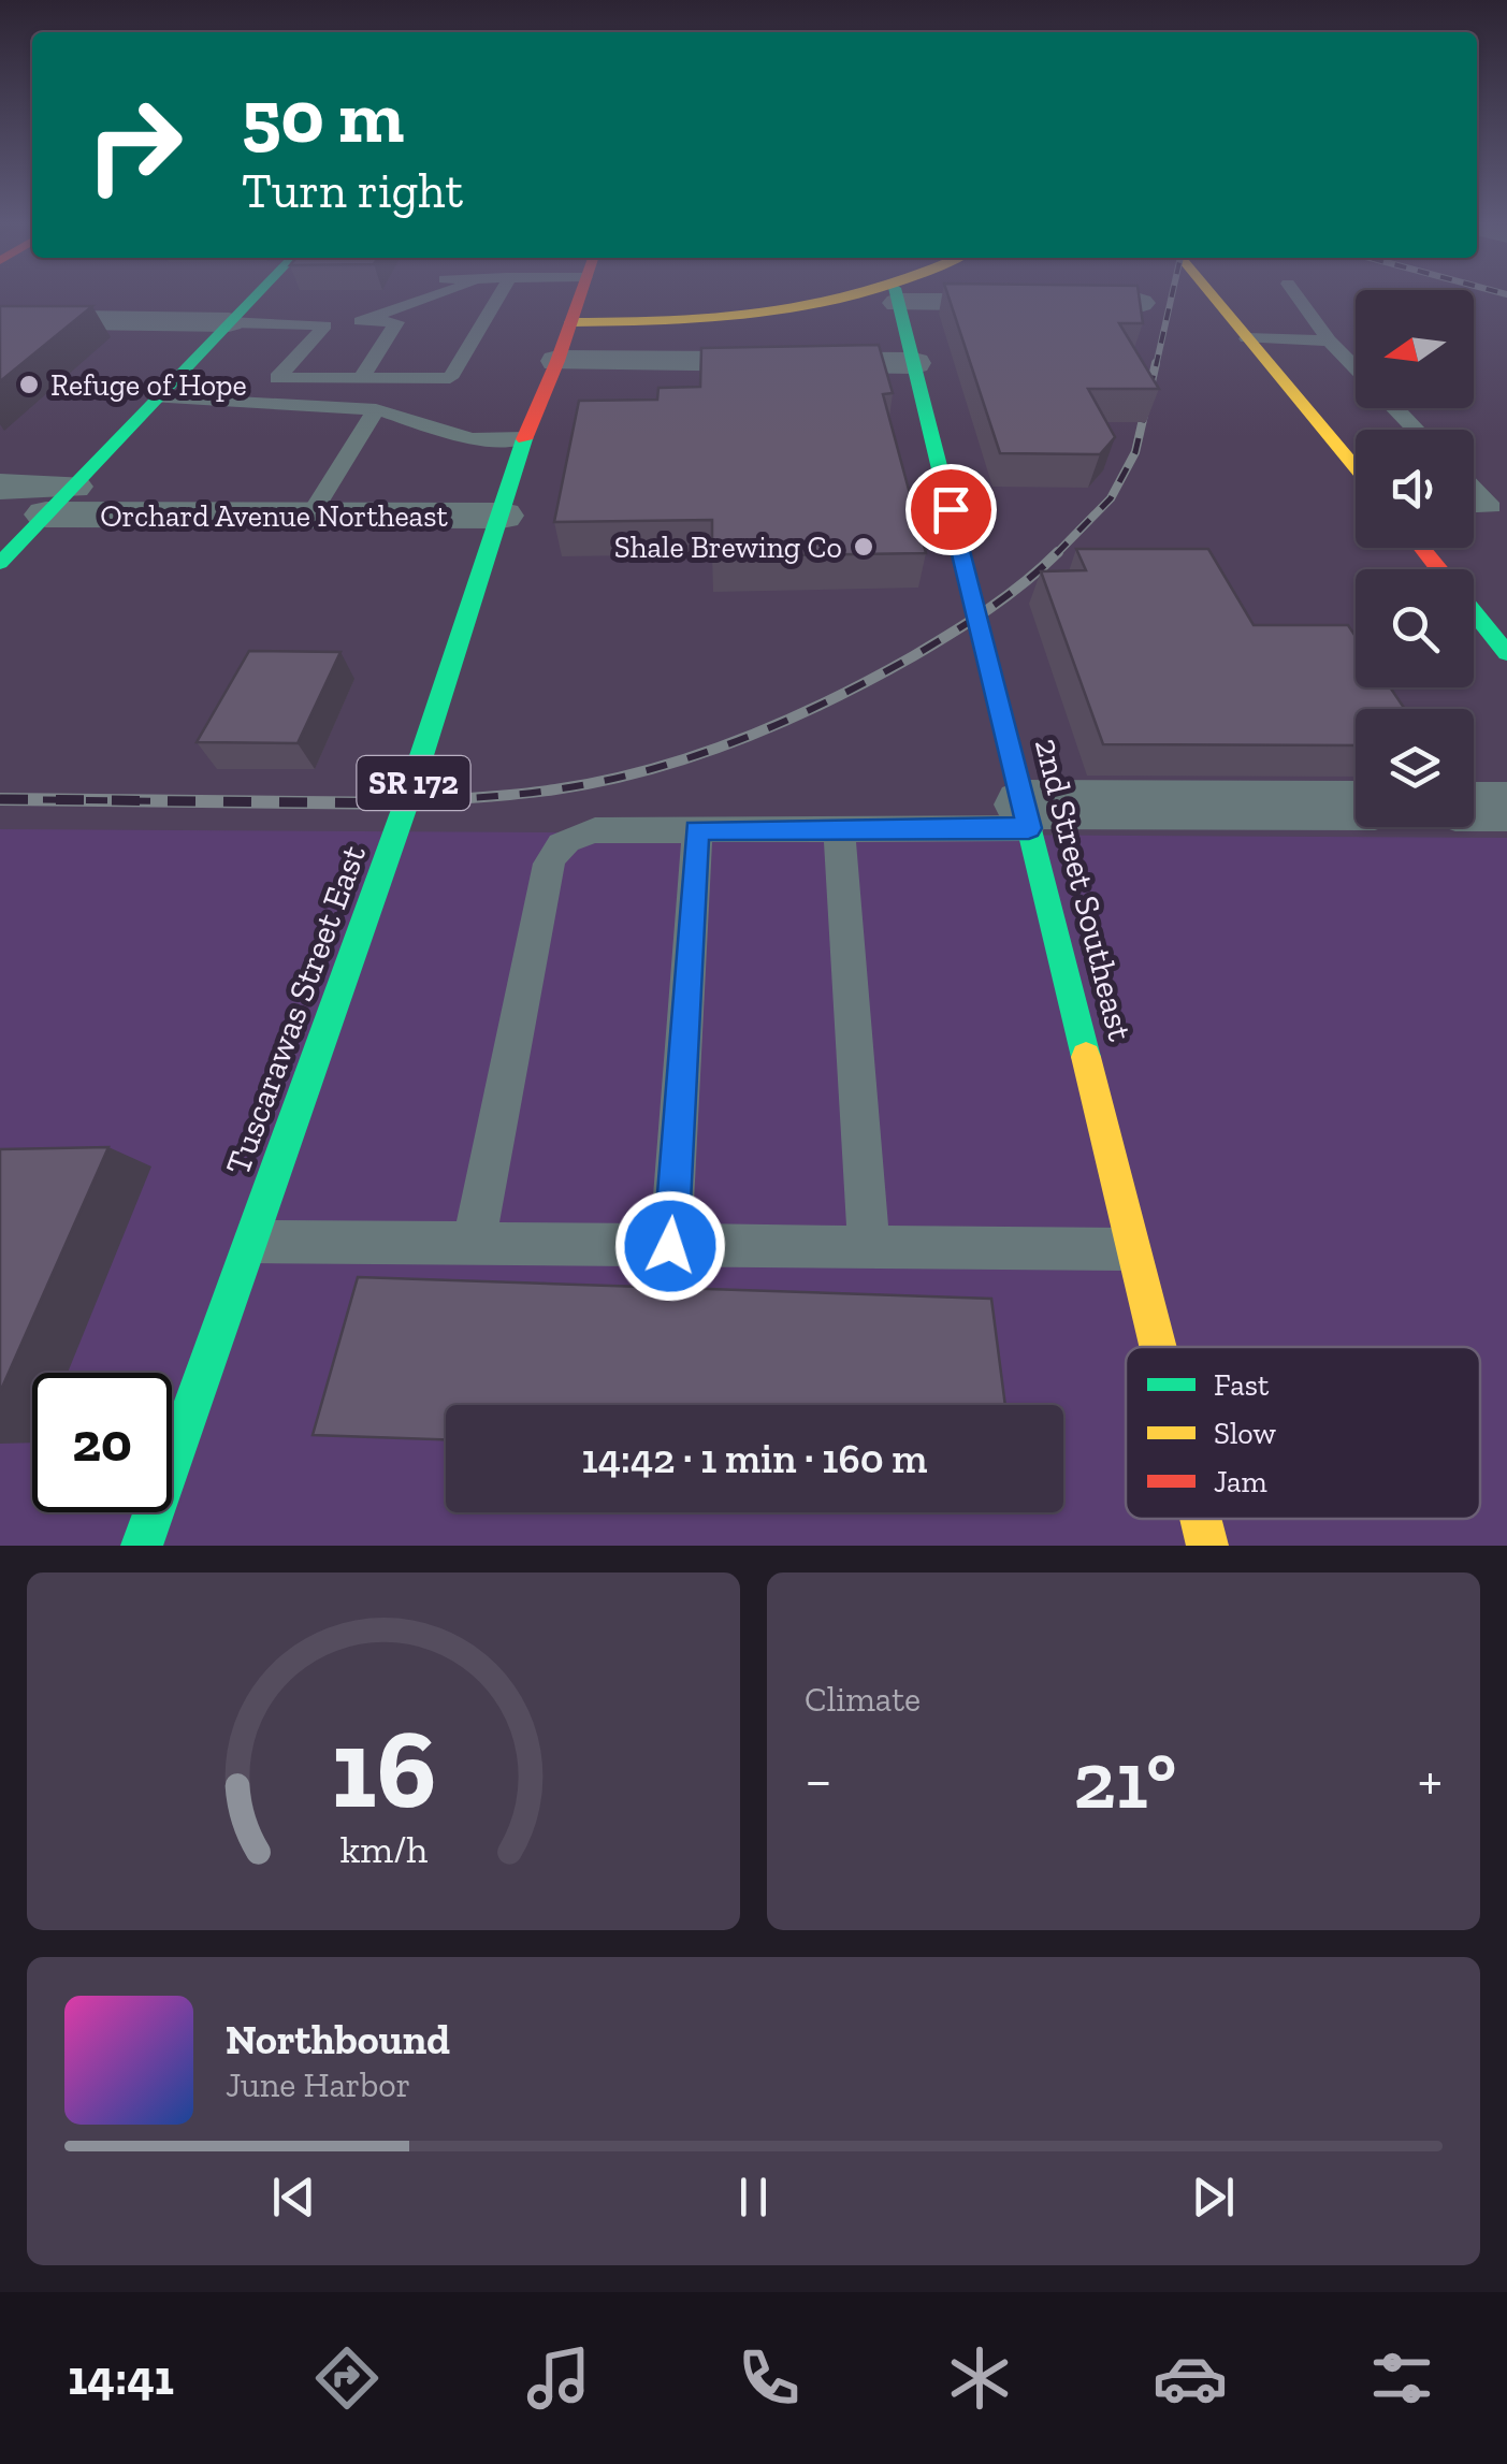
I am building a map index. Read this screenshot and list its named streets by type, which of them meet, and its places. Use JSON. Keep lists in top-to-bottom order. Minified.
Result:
{"streets":{"street":["Orchard Avenue Northeast","SR 172","2nd Street Southeast","Tuscarawas Street East"]},"crossings":[["Orchard Avenue Northeast","Tuscarawas Street East"]],"places":["Refuge of Hope","Shale Brewing Co"],"legend":["Fast","Slow","Jam"],"north":"left","page":{"turn":["50 m","Turn right"],"limit":"20","trip":"14:42 · 1 min · 160 m","tile":"Climate","heat":["−","21°","+"],"song":["Northbound","June Harbor"],"tabs":"14:41","gauge":["16","km/h"]}}
